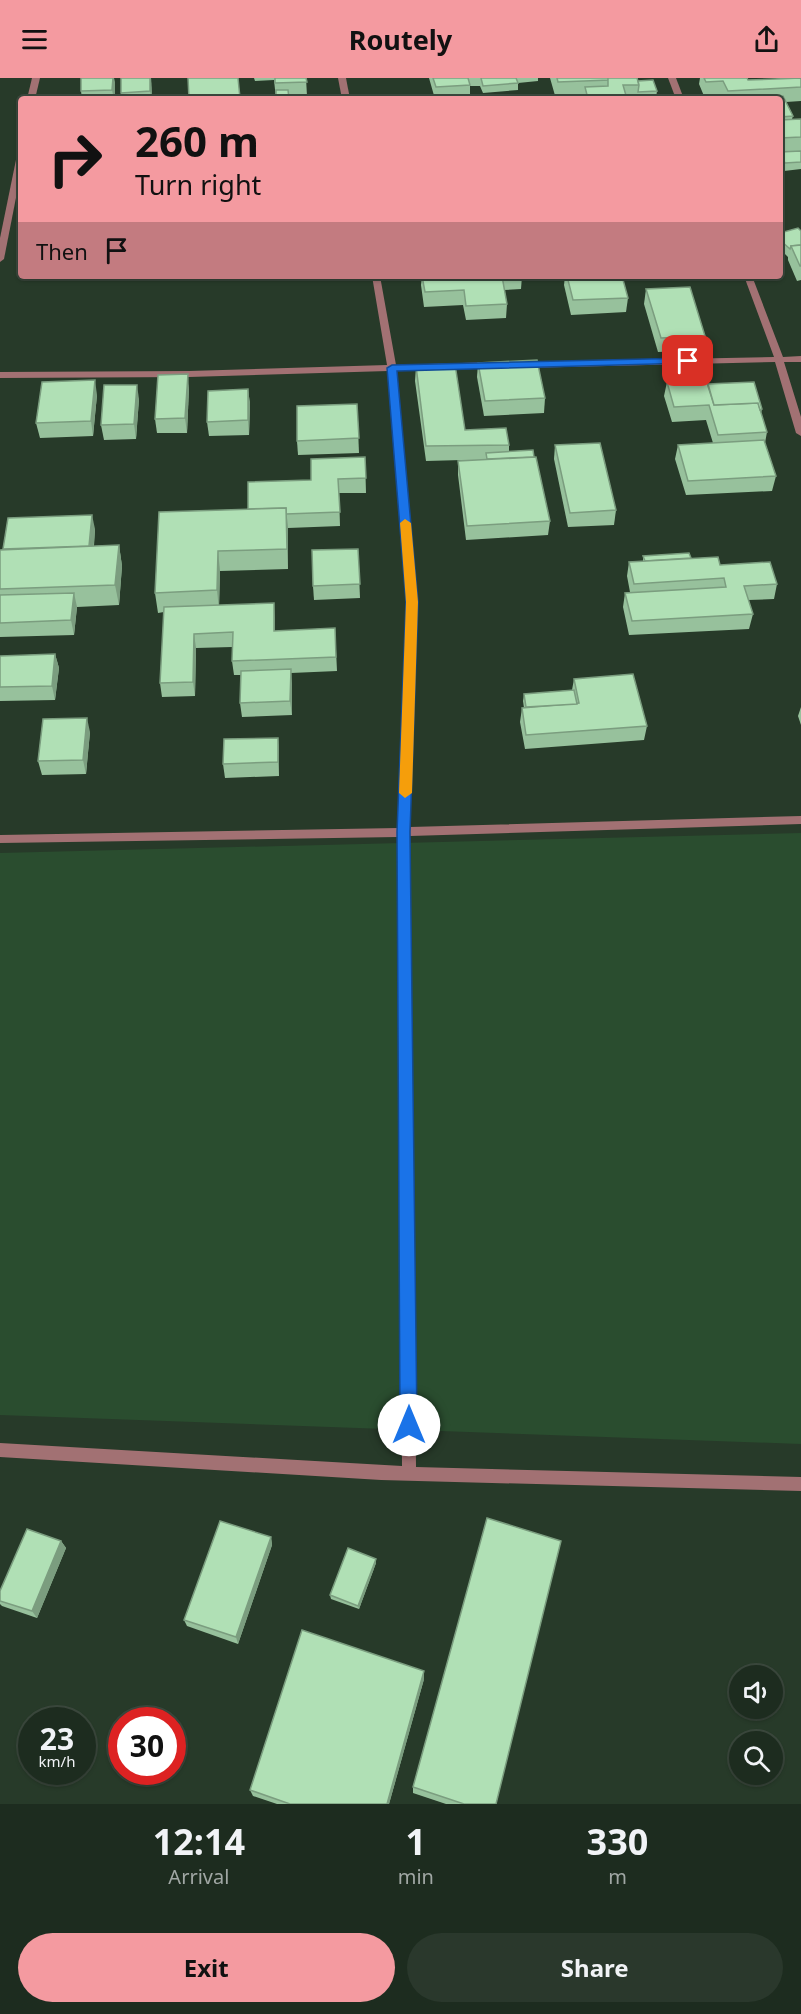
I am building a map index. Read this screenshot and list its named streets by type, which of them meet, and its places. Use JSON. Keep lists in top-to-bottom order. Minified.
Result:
{"page":{"header":"Routely","turn":["260 m","Turn right"],"then":"Then","speed":"23 km/h","limit":"30","eta":["12:14","Arrival","1","min","330","m"],"buttons":["Exit","Share"]}}
